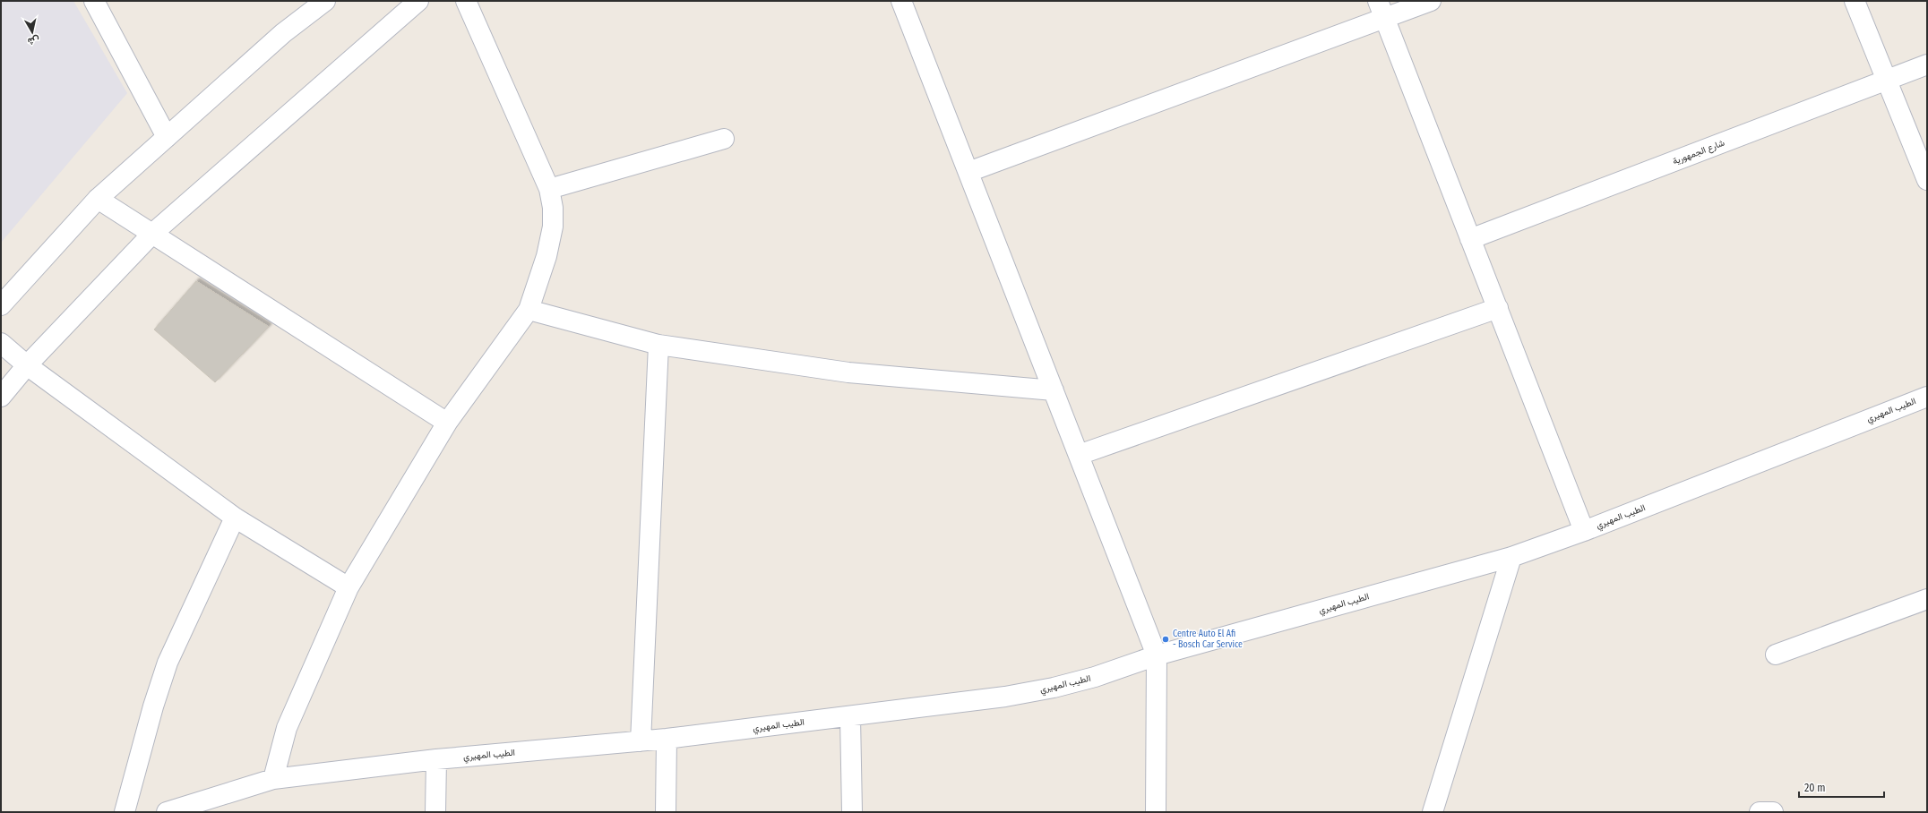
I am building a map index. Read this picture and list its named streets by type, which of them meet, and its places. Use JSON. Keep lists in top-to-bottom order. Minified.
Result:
{"streets":{"street":["شارع الجمهورية","الطيب المهيري"]},"places":["Centre Auto El Afi - Bosch Car Service"],"scale_bar":"20 m","north":"bottom"}
